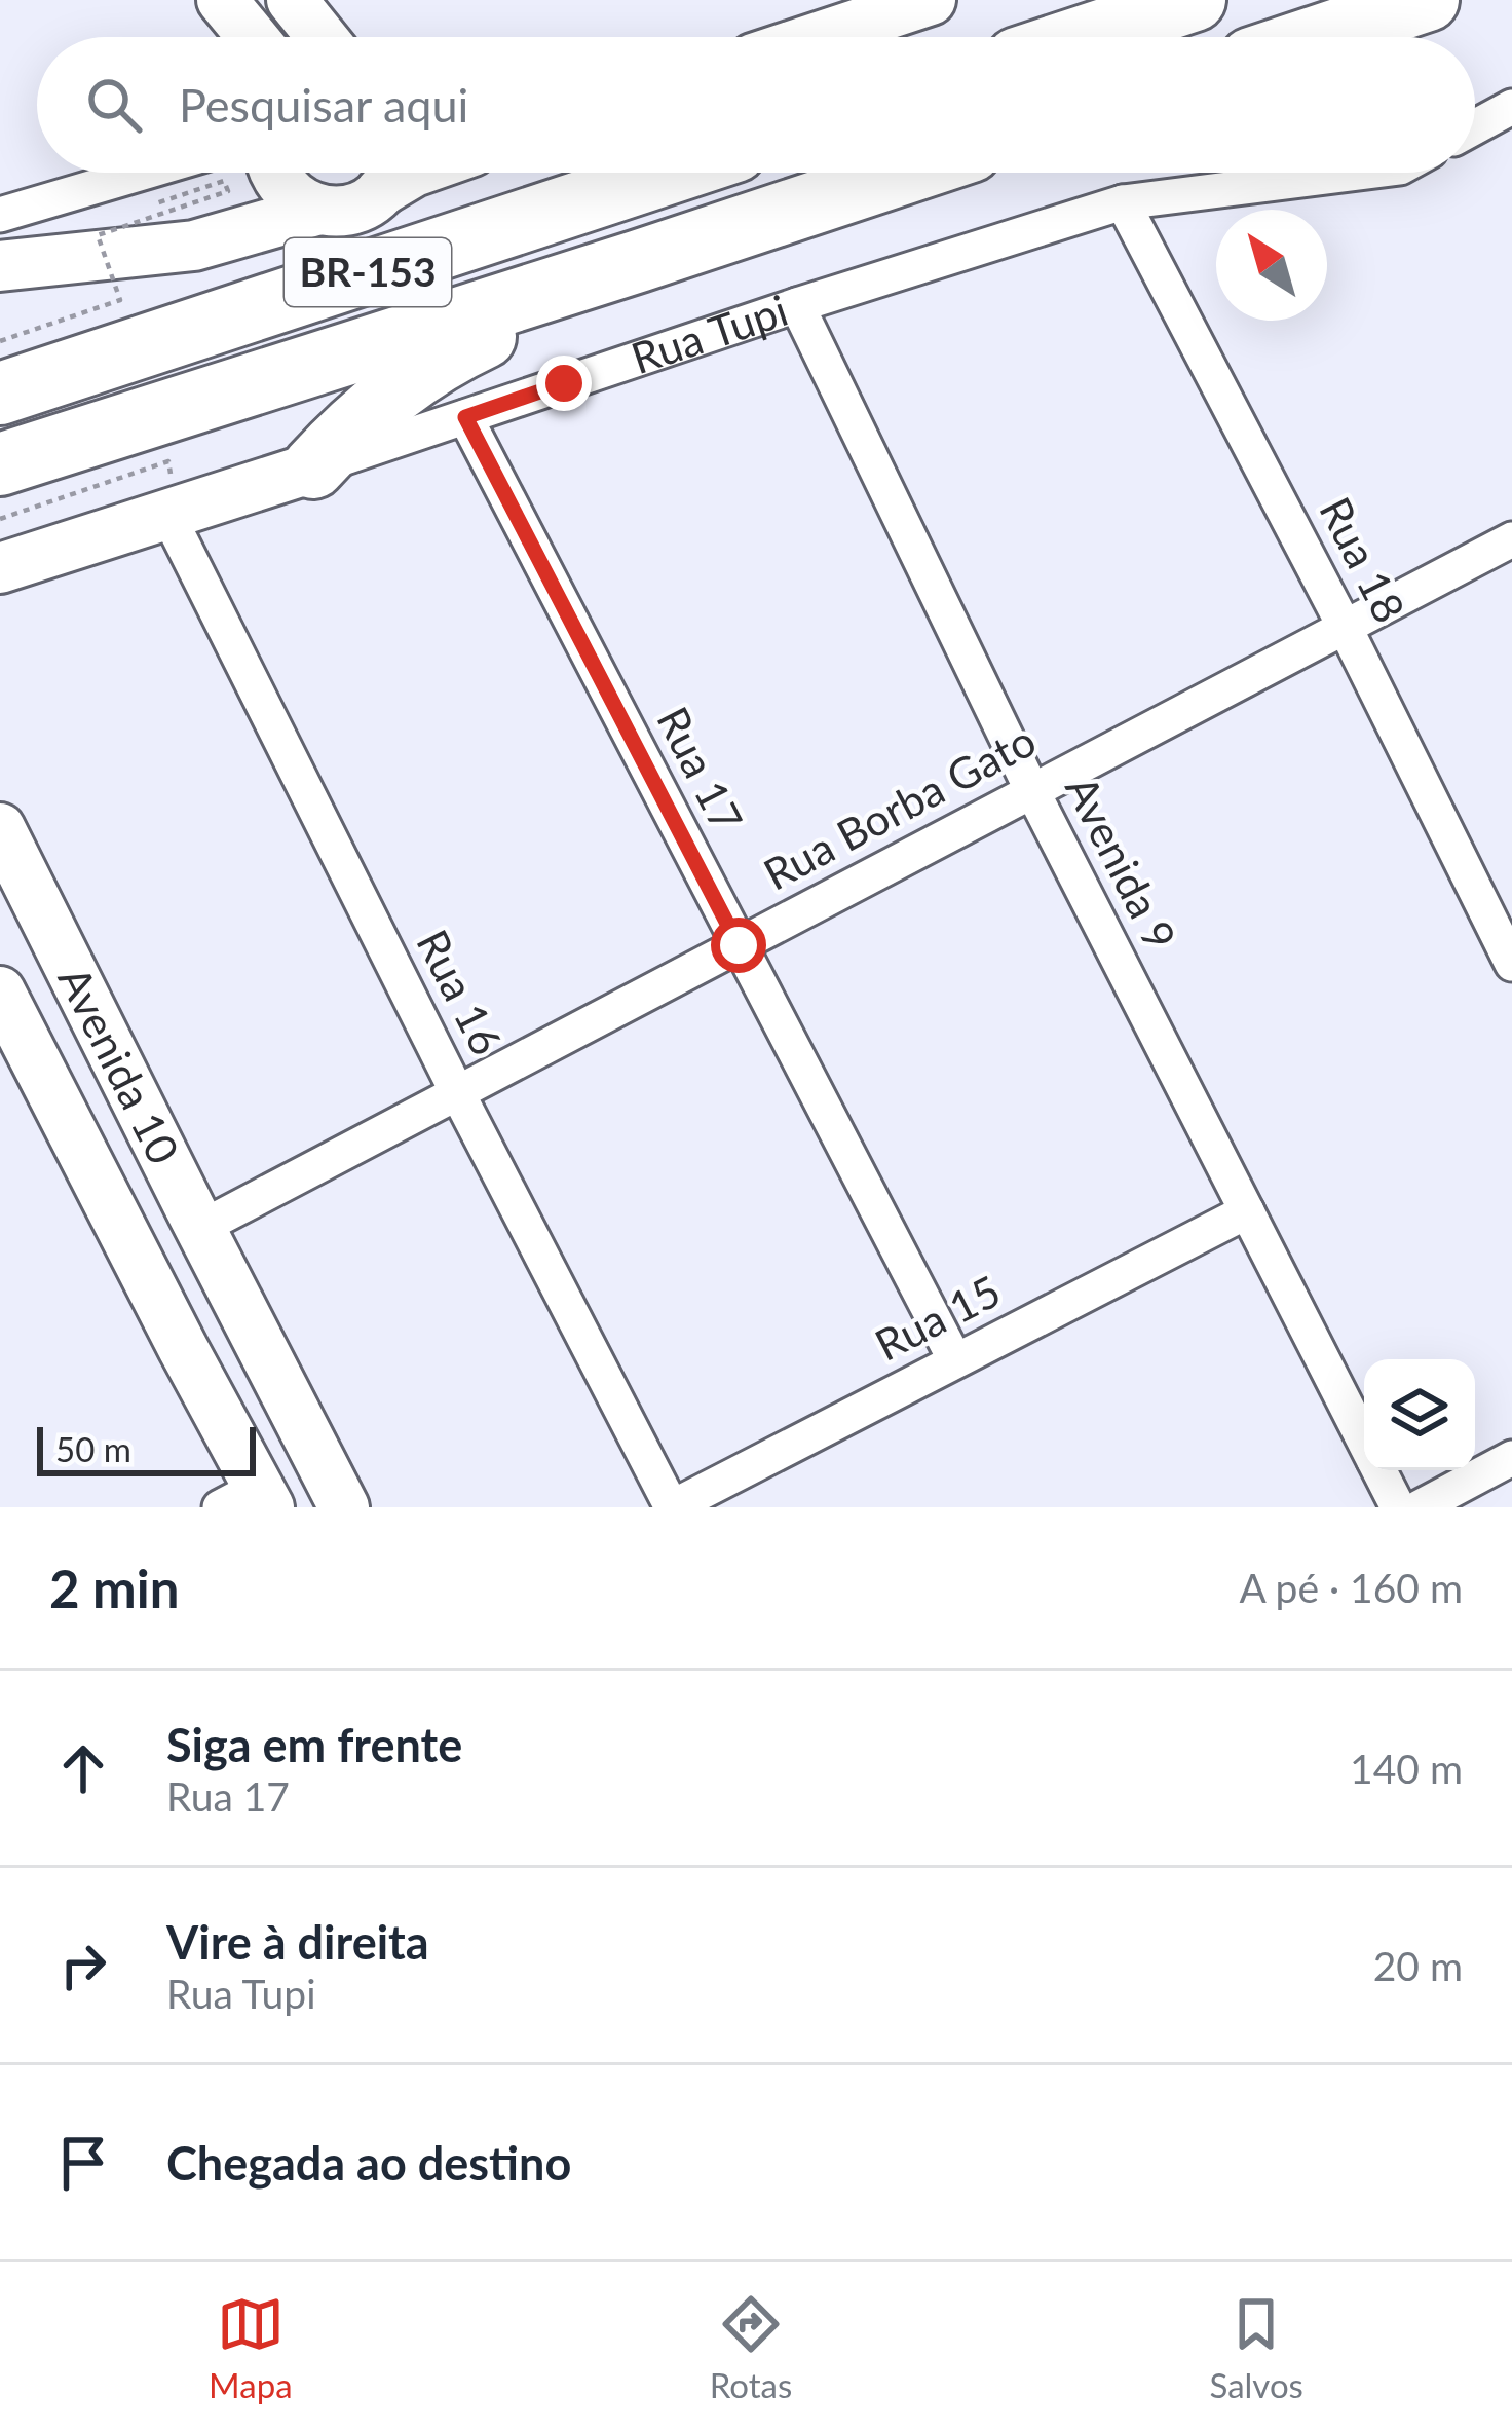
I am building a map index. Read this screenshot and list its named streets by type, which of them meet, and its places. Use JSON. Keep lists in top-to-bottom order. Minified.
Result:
{"streets":{"highway":["BR-153"],"street":["Rua Tupi","Rua 18","Rua 17","Rua Borba Gato","Avenida 9","Rua 16","Avenida 10","Rua 15"]},"crossings":[["Rua Tupi","Rua 18"],["Rua Tupi","Rua 17"],["Rua Tupi","Avenida 9"],["Rua Tupi","Rua 16"],["Rua 18","Rua Borba Gato"],["Rua 17","Rua Borba Gato"],["Rua 17","Rua 15"],["Rua Borba Gato","Avenida 9"],["Rua Borba Gato","Rua 16"],["Rua Borba Gato","Avenida 10"],["Avenida 9","Rua 15"],["Rua 16","Rua 15"]],"scale_bar":"50 m","north":"top left","page":{"search":"Pesquisar aqui","scale":"50 m","heading":["2 min","A pé · 160 m"],"list":[["Siga em frente","Rua 17","140 m"],["Vire à direita","Rua Tupi","20 m"],"Chegada ao destino"],"nav":["Mapa","Rotas","Salvos"]}}
